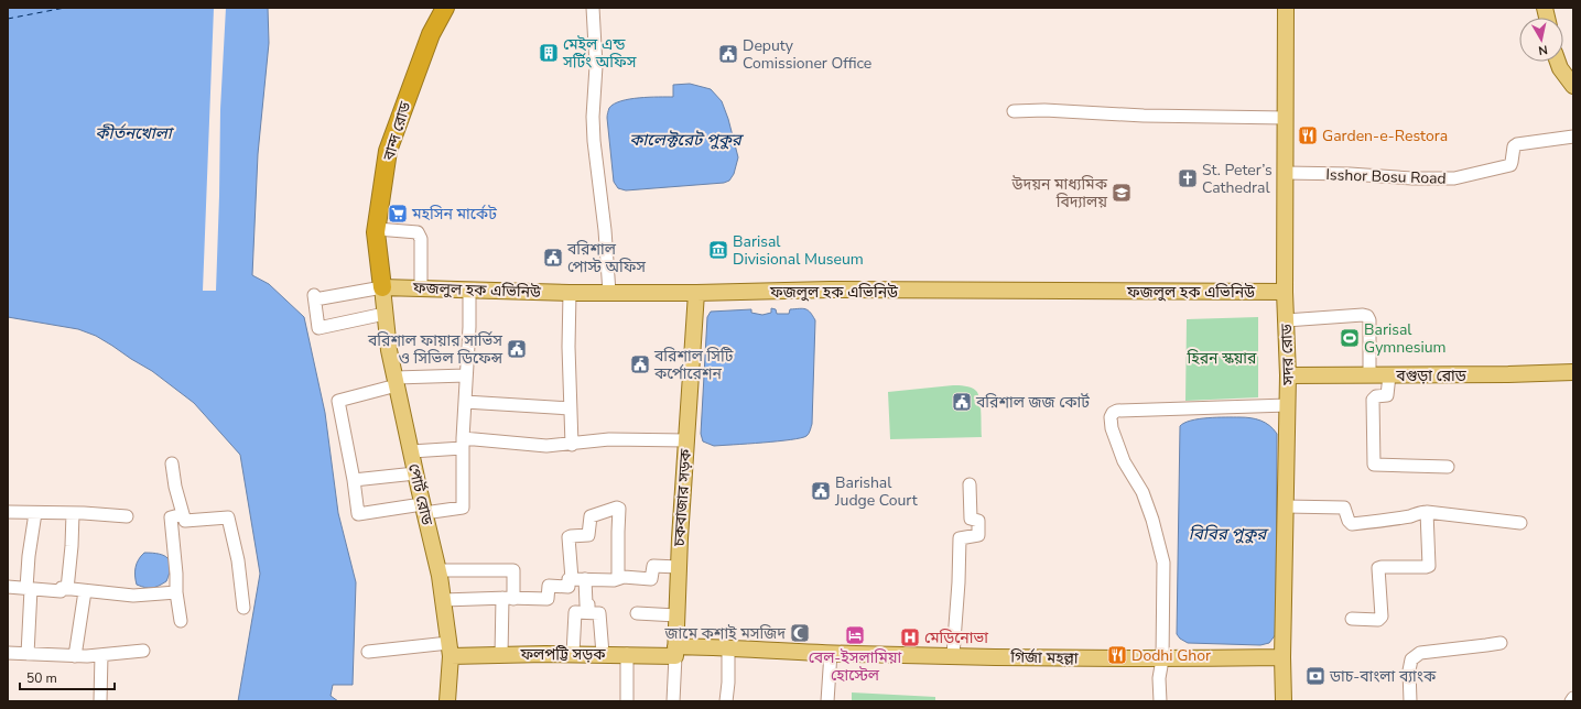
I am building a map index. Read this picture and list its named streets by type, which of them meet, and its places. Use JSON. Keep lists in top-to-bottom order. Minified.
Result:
{"streets":{"highway":["বান্দ রোড"],"main road":["ফজলুল হক এভিনিউ","সদর রোড","বগুড়া রোড","পোর্ট রোড","চকবাজার সড়ক","ফলপট্টি সড়ক","গির্জা মহল্লা"],"street":["Isshor Bosu Road"]},"crossings":[["বান্দ রোড","ফজলুল হক এভিনিউ"],["বান্দ রোড","পোর্ট রোড"],["Isshor Bosu Road","সদর রোড"],["ফজলুল হক এভিনিউ","সদর রোড"],["ফজলুল হক এভিনিউ","পোর্ট রোড"],["ফজলুল হক এভিনিউ","চকবাজার সড়ক"],["সদর রোড","বগুড়া রোড"],["সদর রোড","গির্জা মহল্লা"],["পোর্ট রোড","ফলপট্টি সড়ক"],["চকবাজার সড়ক","ফলপট্টি সড়ক"],["চকবাজার সড়ক","গির্জা মহল্লা"],["ফলপট্টি সড়ক","গির্জা মহল্লা"]],"water":["কীর্তনখোলা","কালেক্টরেট পুকুর","বিবির পুকুর"],"parks":["হিরন স্কয়ার"],"places":{"building":["মেইল এন্ড সর্টিং অফিস"],"public building":["Deputy Comissioner Office","বরিশাল পোস্ট অফিস","বরিশাল ফায়ার সার্ভিস ও সিভিল ডিফেন্স","বরিশাল সিটি কর্পোরেশন","বরিশাল জজ কোর্ট","Barishal Judge Court"],"restaurant":["Garden-e-Restora","Dodhi Ghor"],"church":["St. Peter’s Cathedral"],"school or university":["উদয়ন মাধ্যমিক বিদ্যালয়"],"supermarket":["মহসিন মার্কেট"],"museum":["Barisal Divisional Museum"],"sports":["Barisal Gymnesium"],"mosque":["জামে কশাই মসজিদ"],"hotel":["বেল-ইসলামিয়া হোস্টেল"],"hospital":["মেডিনোভা"],"bank":["ডাচ-বাংলা ব্যাংক"]},"scale_bar":"50 m","north":"bottom"}
